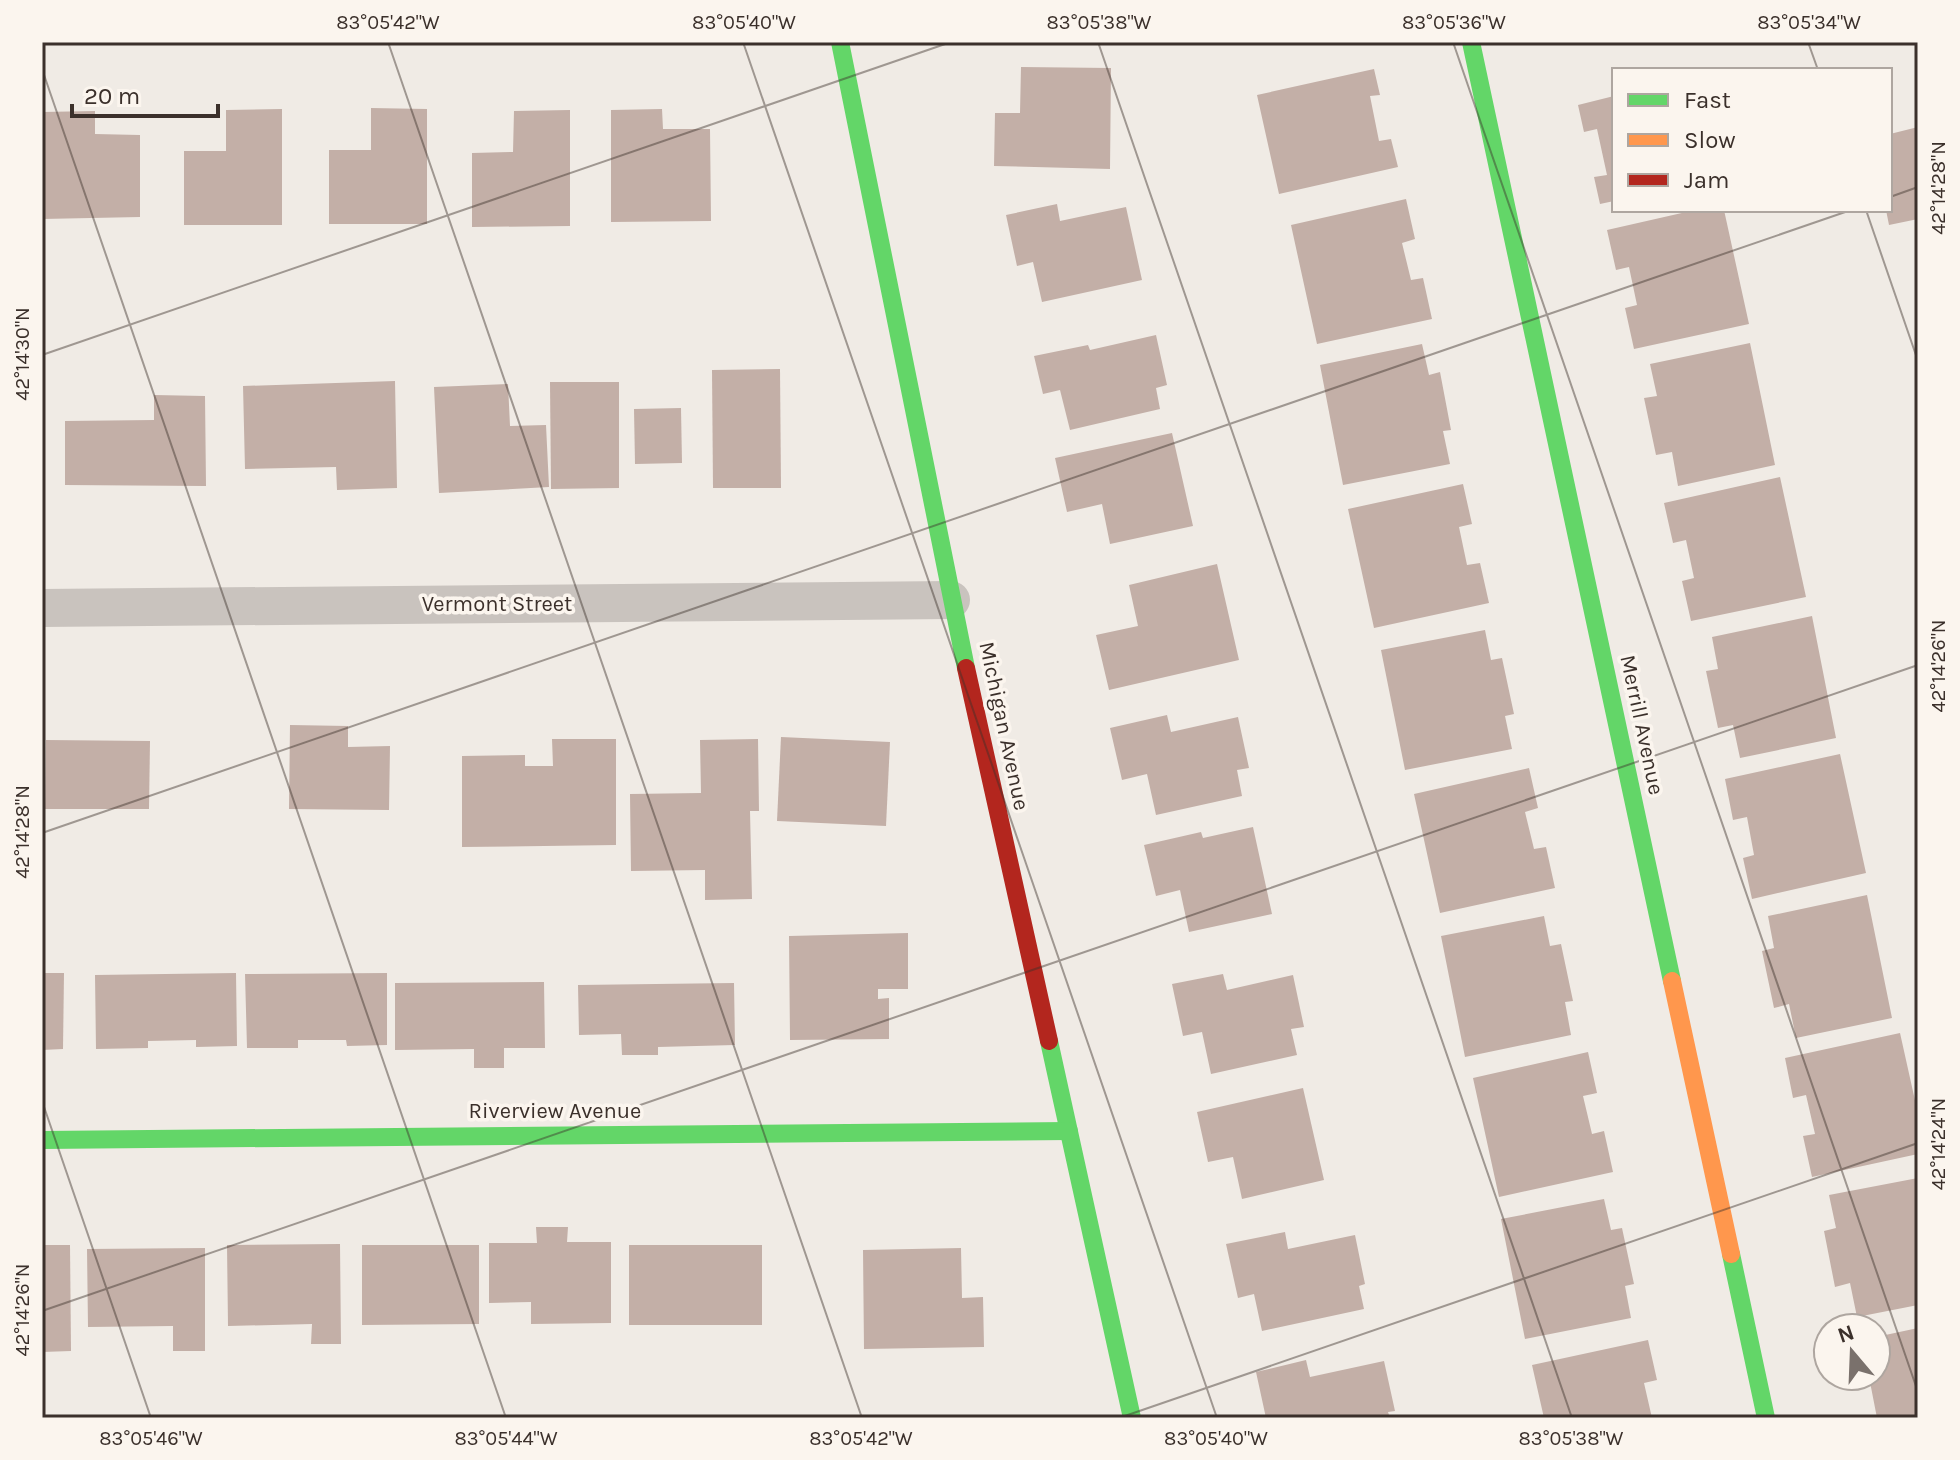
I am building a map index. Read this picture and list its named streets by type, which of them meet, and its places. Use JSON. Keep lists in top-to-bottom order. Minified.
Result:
{"streets":{"street":["Vermont Street","Merrill Avenue","Michigan Avenue","Riverview Avenue"]},"crossings":[["Vermont Street","Michigan Avenue"],["Michigan Avenue","Riverview Avenue"]],"legend":["Fast","Slow","Jam"],"scale_bar":"20 m","north":"top","coordinates":["83°05'42\"W","83°05'40\"W","83°05'38\"W","83°05'36\"W","83°05'34\"W","42°14'28\"N","42°14'30\"N","42°14'26\"N","42°14'24\"N","83°05'46\"W","83°05'44\"W"]}
